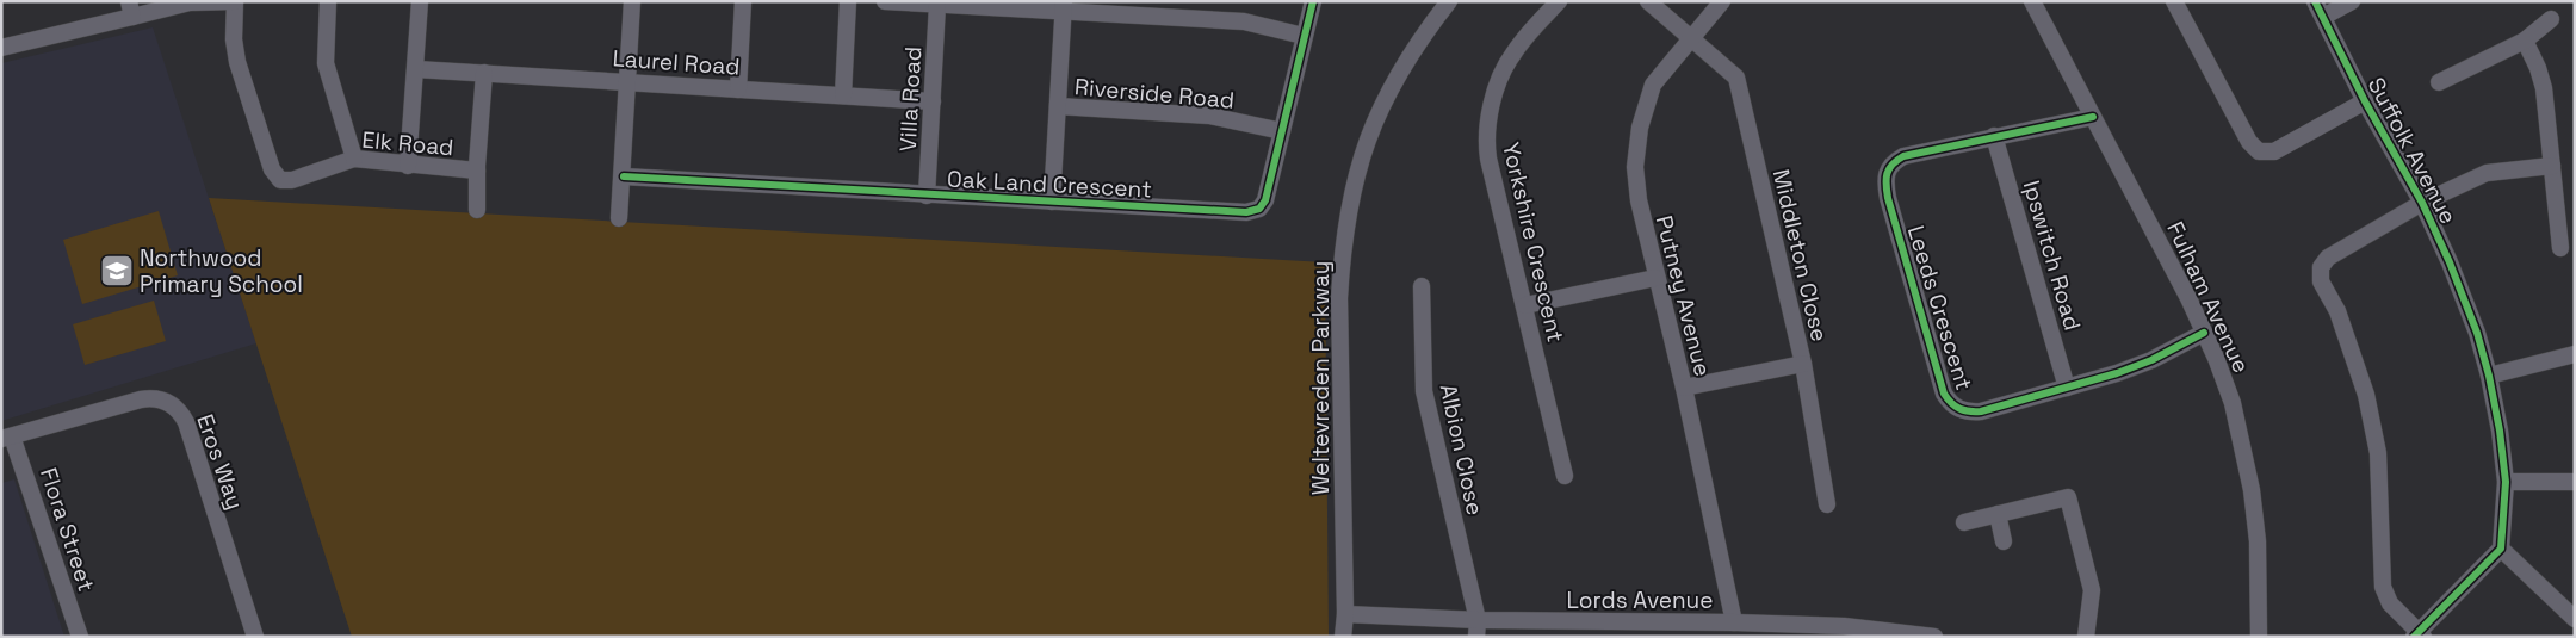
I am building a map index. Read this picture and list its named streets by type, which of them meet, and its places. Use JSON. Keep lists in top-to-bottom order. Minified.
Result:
{"streets":{"street":["Laurel Road","Riverside Road","Villa Road","Elk Road","Suffolk Avenue","Oak Land Crescent","Yorkshire Crescent","Middleton Close","Ipswitch Road","Putney Avenue","Fulham Avenue","Leeds Crescent","Weltevreden Parkway","Albion Close","Eros Way","Flora Street","Lords Avenue"]},"crossings":[["Laurel Road","Villa Road"],["Riverside Road","Oak Land Crescent"],["Villa Road","Oak Land Crescent"],["Middleton Close","Putney Avenue"],["Ipswitch Road","Leeds Crescent"],["Putney Avenue","Lords Avenue"],["Fulham Avenue","Leeds Crescent"],["Weltevreden Parkway","Lords Avenue"],["Albion Close","Lords Avenue"],["Eros Way","Flora Street"]],"places":{"school or university":["Northwood Primary School"]}}
